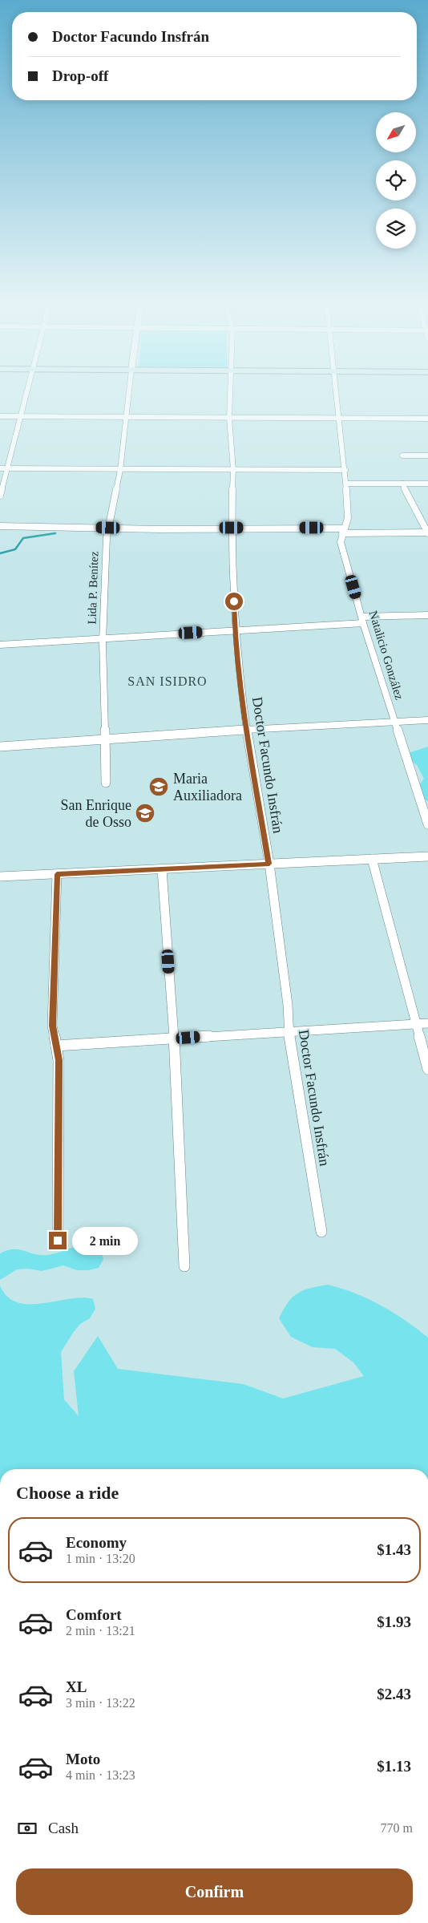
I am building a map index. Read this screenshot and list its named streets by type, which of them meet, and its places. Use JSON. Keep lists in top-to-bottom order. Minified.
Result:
{"streets":{"street":["Lida P. Benítez","Natalicio González","Doctor Facundo Insfrán"]},"districts":["SAN ISIDRO"],"places":{"school or university":["Maria Auxiliadora","San Enrique de Osso"]},"north":"bottom left","page":{"banner":["Doctor Facundo Insfrán","Drop-off"],"bubble":"2 min","heading":"Choose a ride","list":[{"name":"Economy","note":"1 min · 13:20","value":"$1.43"},{"name":"Comfort","note":"2 min · 13:21","value":"$1.93"},{"name":"XL","note":"3 min · 13:22","value":"$2.43"},{"name":"Moto","note":"4 min · 13:23","value":"$1.13"}],"pay":["Cash","770 m"],"buttons":"Confirm"}}
